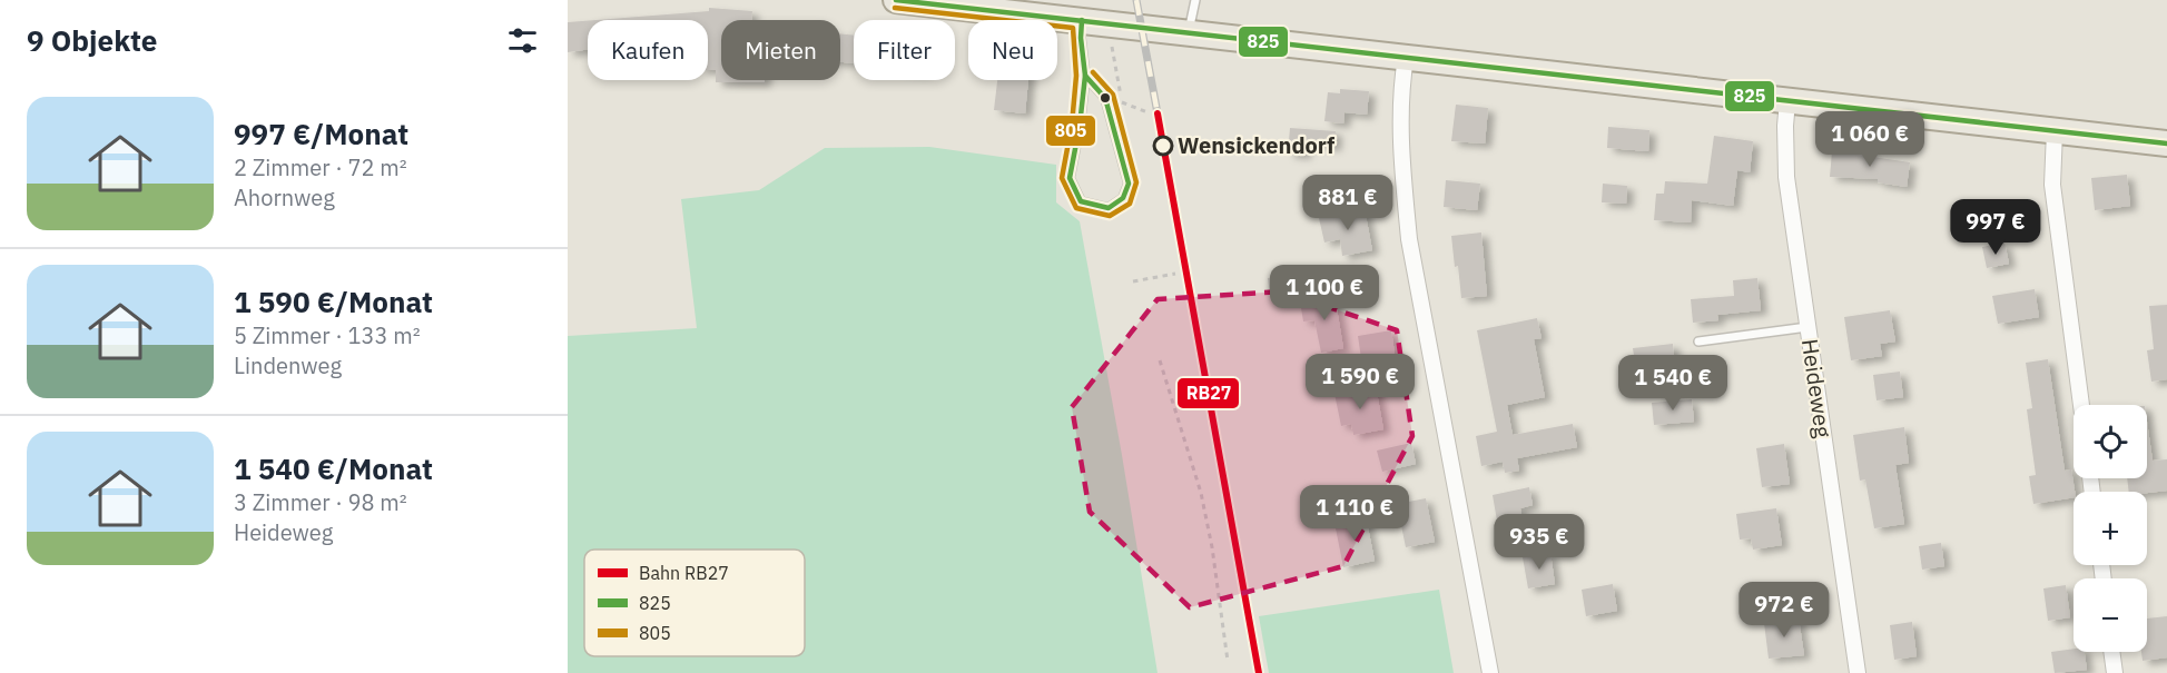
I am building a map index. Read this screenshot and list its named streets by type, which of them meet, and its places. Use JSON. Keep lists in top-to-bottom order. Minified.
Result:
{"streets":{"street":["Heideweg"]},"places":["Wensickendorf"],"lines":["transit line 825","transit line 805","rail line RB27"],"legend":["Bahn RB27","825","805"],"page":{"heading":"9 Objekte","chip":["Kaufen","Mieten","Filter","Neu"],"list":[{"name":"997 €/Monat","note":"2 Zimmer · 72 m² · Ahornweg"},{"name":"1 590 €/Monat","note":"5 Zimmer · 133 m² · Lindenweg"},{"name":"1 540 €/Monat","note":"3 Zimmer · 98 m² · Heideweg"}],"price":["1 060 €","881 €","997 €","1 100 €","1 590 €","1 540 €","1 110 €","935 €","972 €"],"map_buttons":["+","−"]}}
